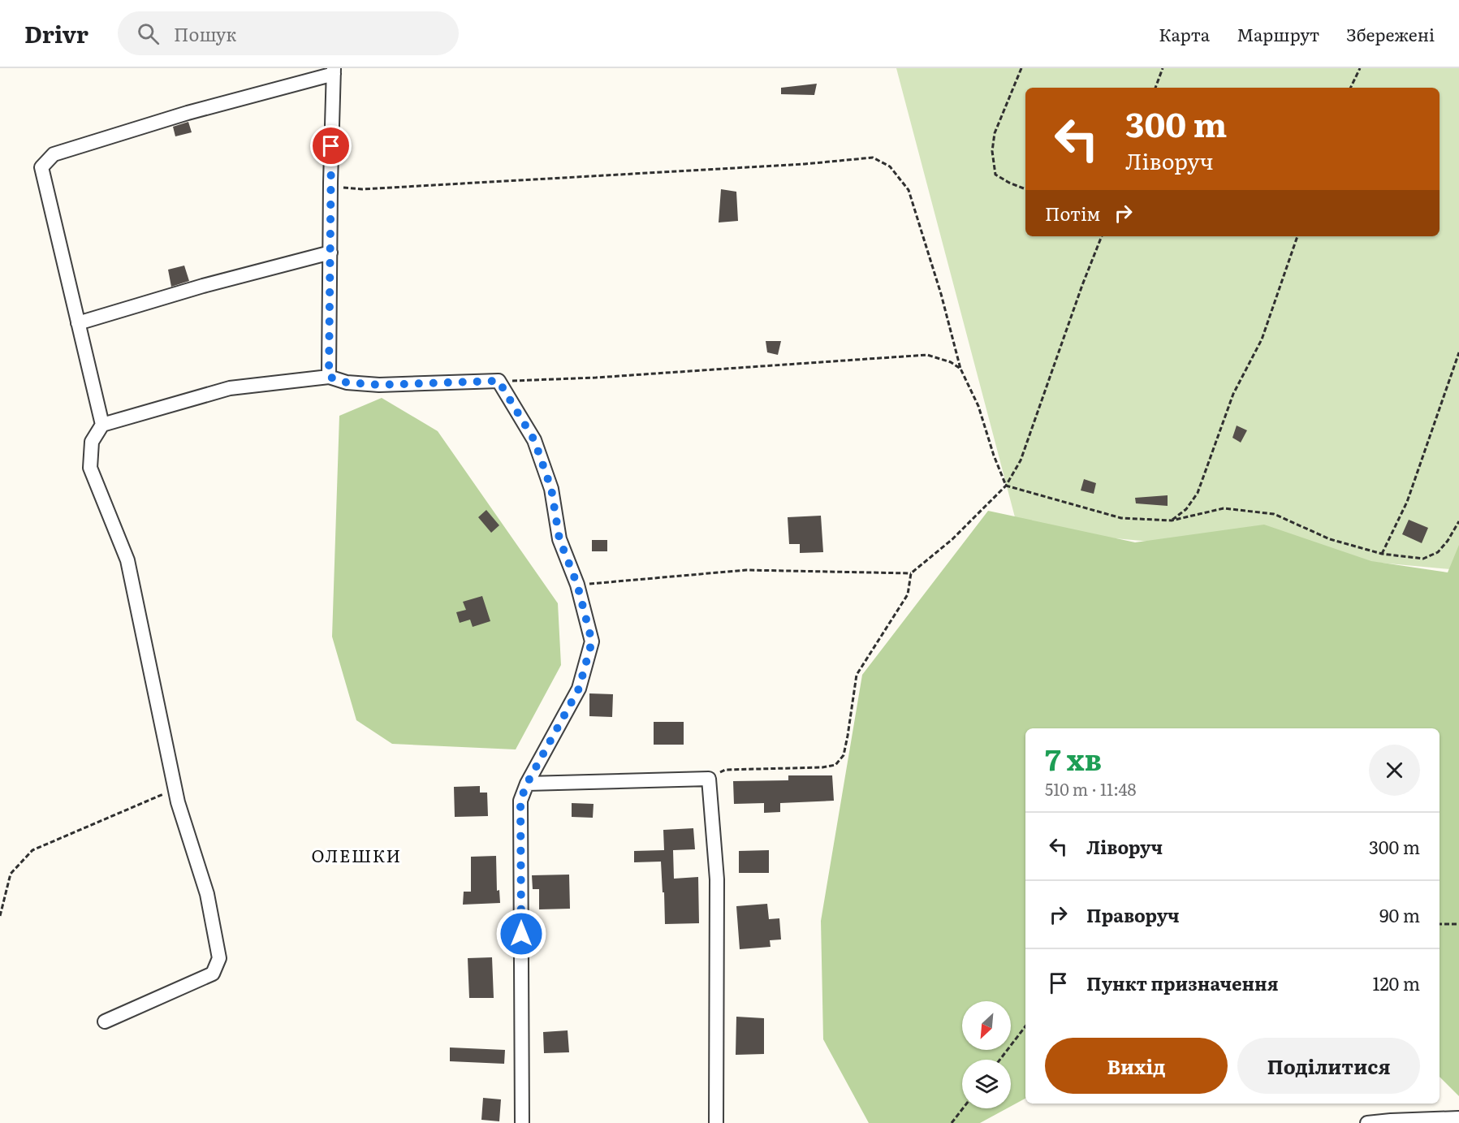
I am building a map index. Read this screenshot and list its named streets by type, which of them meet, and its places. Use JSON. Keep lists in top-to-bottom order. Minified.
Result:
{"districts":["ОЛЕШКИ"],"north":"bottom left","page":{"header":"Drivr","search":"Пошук","nav":["Карта","Маршрут","Збережені"],"turn":["300 m","Ліворуч"],"then":"Потім","heading":["7 хв","510 m · 11:48"],"list":[{"name":"Ліворуч","value":"300 m"},{"name":"Праворуч","value":"90 m"},{"name":"Пункт призначення","value":"120 m"}],"buttons":["Вихід","Поділитися"]}}
